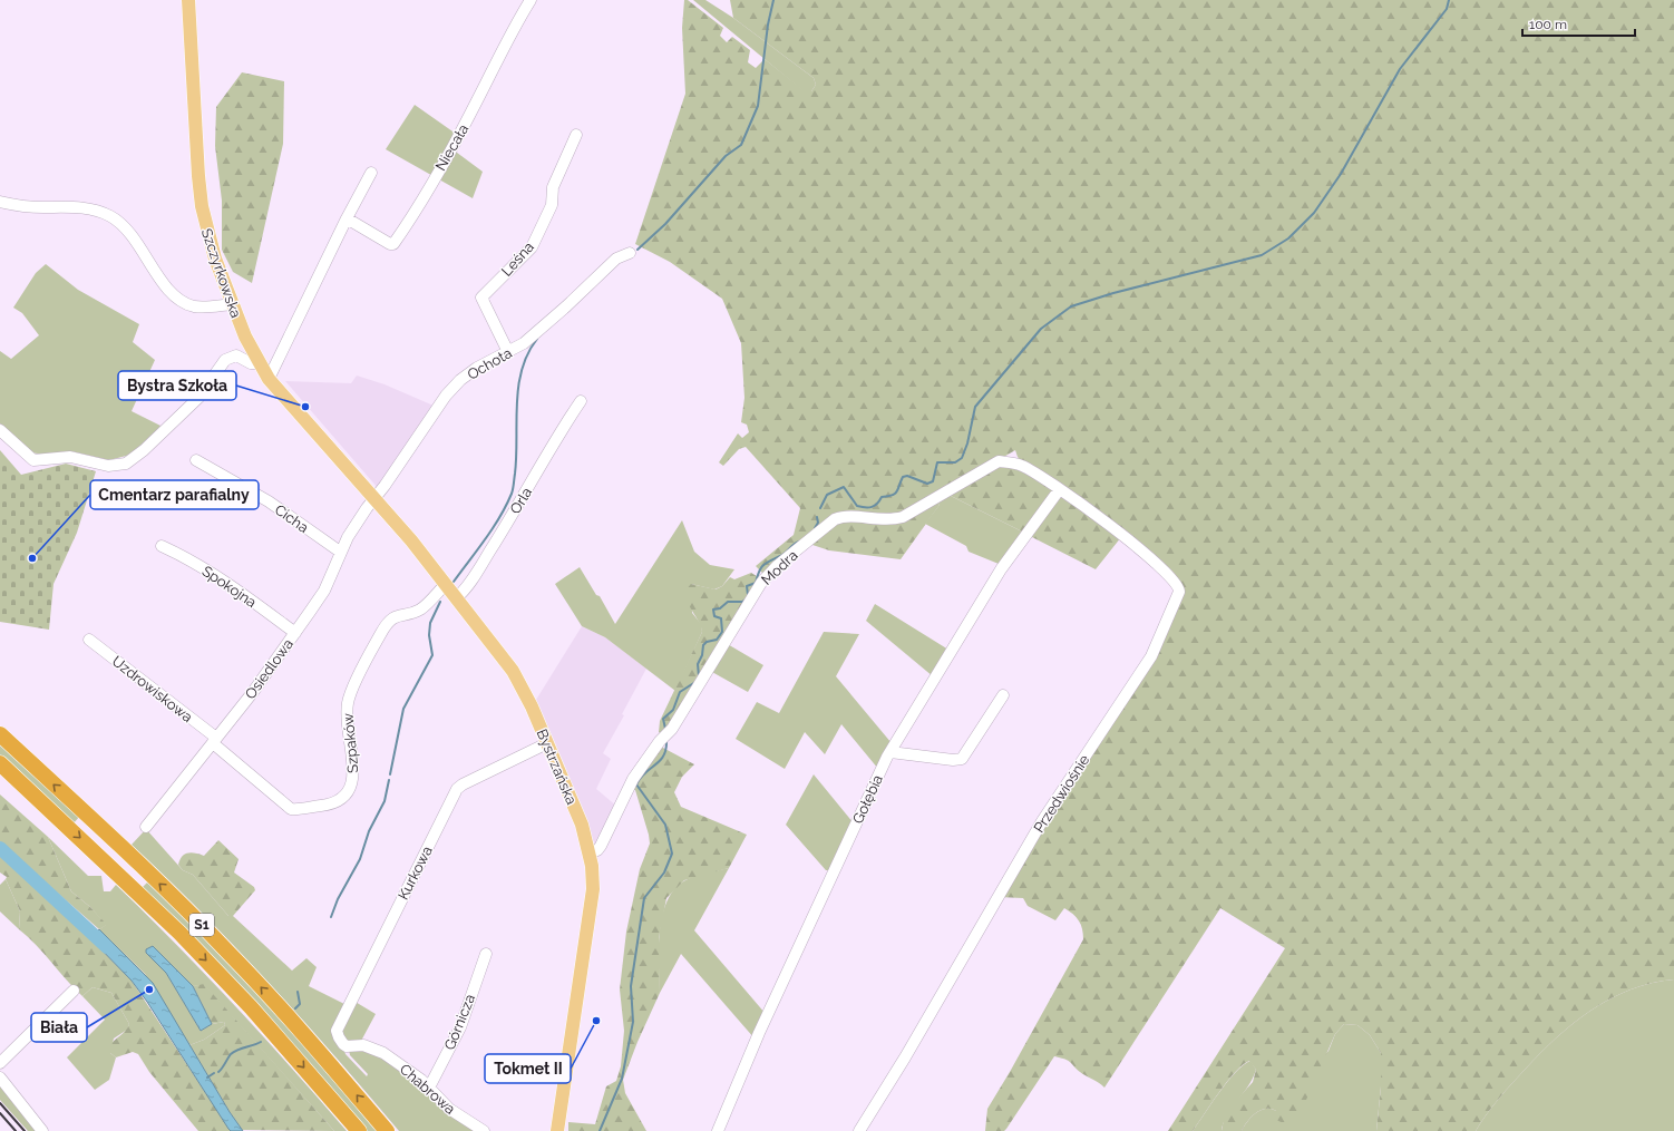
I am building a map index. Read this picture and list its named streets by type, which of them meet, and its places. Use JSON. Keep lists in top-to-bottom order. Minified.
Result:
{"streets":{"highway":["S1"],"main road":["Szczyrkowska","Bystrzańska"],"street":["Niecała","Leśna","Ochota","Orla","Cicha","Modra","Spokojna","Osiedlowa","Uzdrowiskowa","Szpaków","Przedwiośnie","Gołębia","Kurkowa","Górnicza","Chabrowa"]},"crossings":[["Leśna","Ochota"],["Szczyrkowska","Ochota"],["Szczyrkowska","Osiedlowa"],["Szczyrkowska","Bystrzańska"],["Ochota","Osiedlowa"],["Ochota","Bystrzańska"],["Orla","Bystrzańska"],["Cicha","Osiedlowa"],["Modra","Bystrzańska"],["Modra","Przedwiośnie"],["Modra","Gołębia"],["Spokojna","Osiedlowa"],["Osiedlowa","Uzdrowiskowa"],["Osiedlowa","Szpaków"],["Osiedlowa","Bystrzańska"],["Uzdrowiskowa","Szpaków"],["Szpaków","Bystrzańska"],["Bystrzańska","Kurkowa"],["Przedwiośnie","Gołębia"],["Kurkowa","Chabrowa"],["Górnicza","Chabrowa"]],"places":["Bystra Szkoła","Cmentarz parafialny","Biała","Tokmet II"],"scale_bar":"100 m"}
